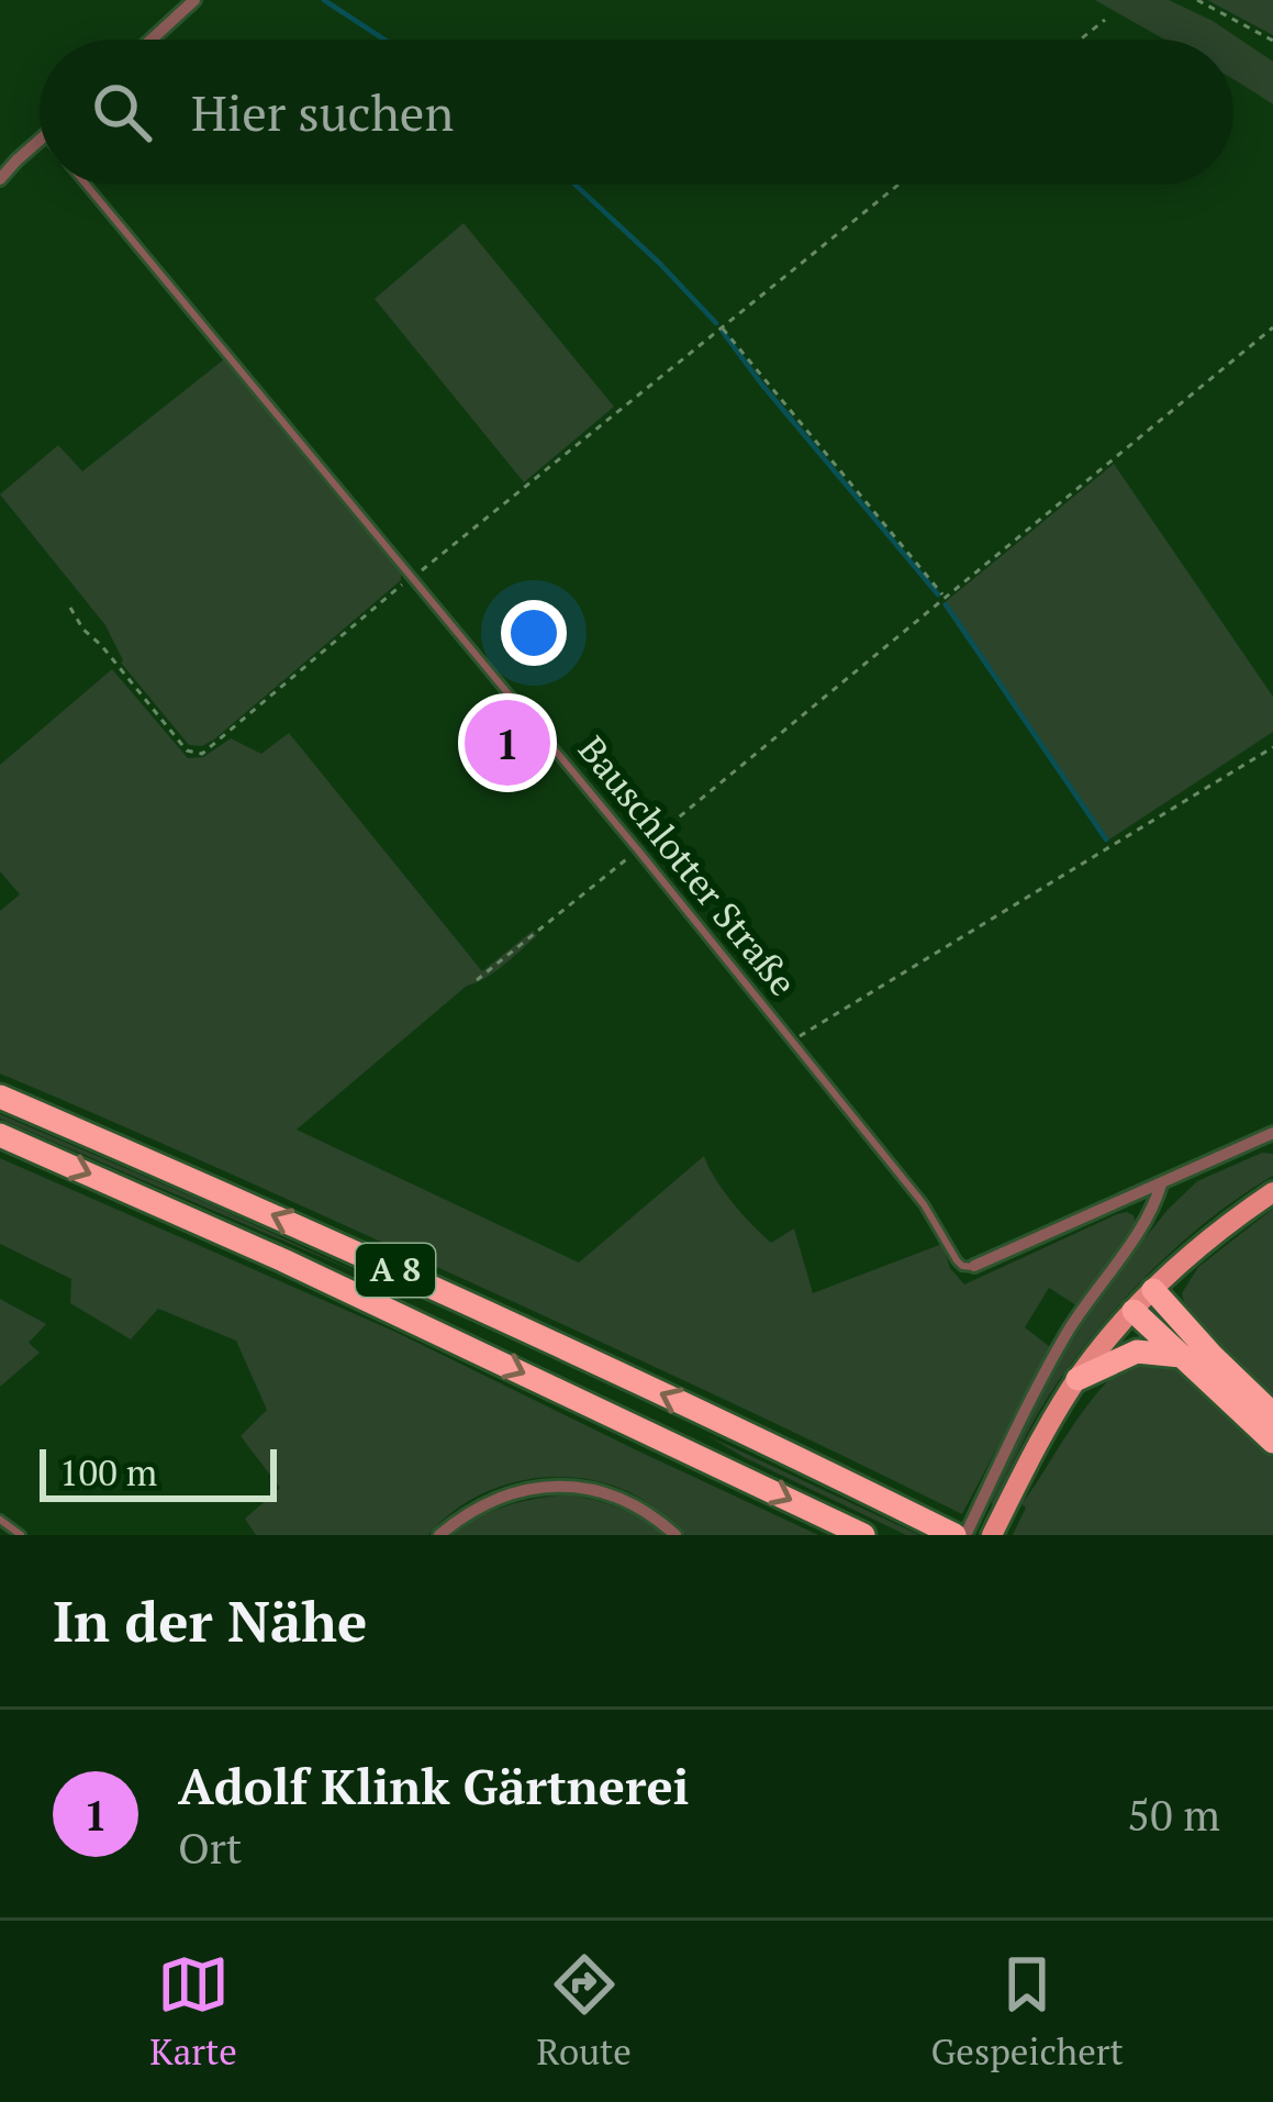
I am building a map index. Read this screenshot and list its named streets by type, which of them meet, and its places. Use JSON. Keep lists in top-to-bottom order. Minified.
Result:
{"streets":{"highway":["A 8"],"street":["Bauschlotter Straße"]},"scale_bar":"100 m","page":{"search":"Hier suchen","pins":"1","scale":"100 m","heading":"In der Nähe","list":[{"mark":"1","name":"Adolf Klink Gärtnerei","note":"Ort","value":"50 m"}],"nav":["Karte","Route","Gespeichert"]}}
